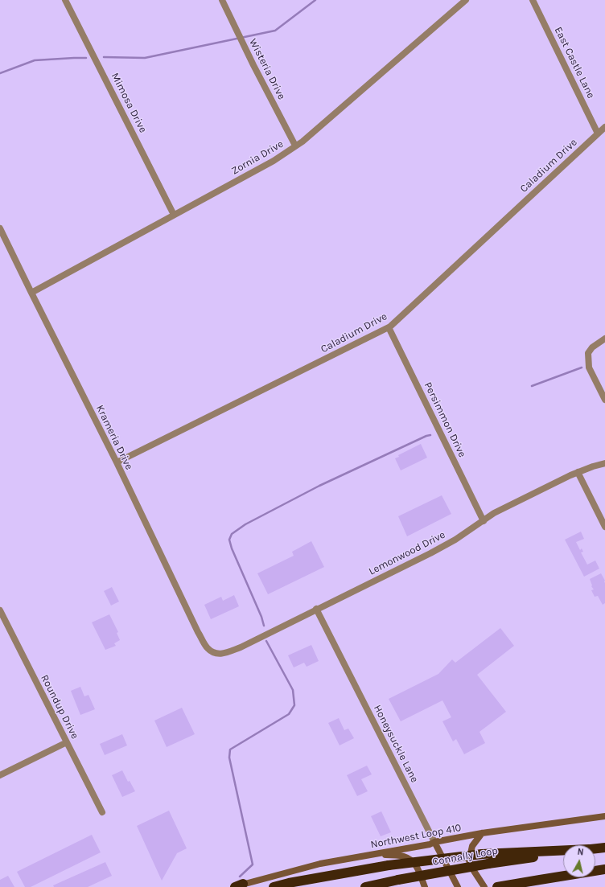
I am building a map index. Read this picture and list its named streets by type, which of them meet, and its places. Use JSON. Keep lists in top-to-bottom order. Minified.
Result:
{"streets":{"highway":["Connally Loop"],"main road":["Honeysuckle Lane","Northwest Loop 410"],"street":["East Castle Lane","Wisteria Drive","Mimosa Drive","Zornia Drive","Caladium Drive","Persimmon Drive","Krameria Drive","Lemonwood Drive","Roundup Drive"]},"crossings":[["East Castle Lane","Caladium Drive"],["Wisteria Drive","Zornia Drive"],["Mimosa Drive","Zornia Drive"],["Zornia Drive","Krameria Drive"],["Caladium Drive","Persimmon Drive"],["Caladium Drive","Krameria Drive"],["Persimmon Drive","Lemonwood Drive"],["Krameria Drive","Lemonwood Drive"],["Lemonwood Drive","Honeysuckle Lane"],["Honeysuckle Lane","Northwest Loop 410"]],"north":"top"}
